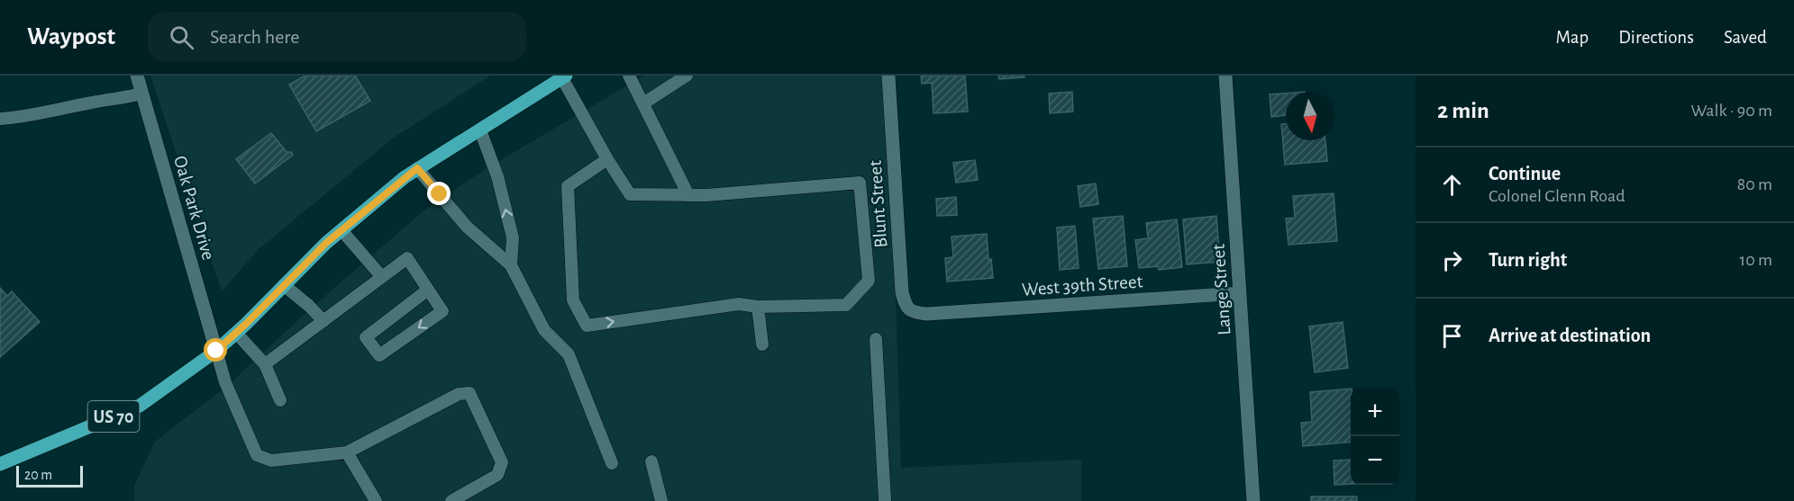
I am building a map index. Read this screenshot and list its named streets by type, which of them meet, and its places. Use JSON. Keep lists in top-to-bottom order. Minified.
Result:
{"streets":{"main road":["US 70"],"street":["Blunt Street","Oak Park Drive","West 39th Street","Lange Street"]},"crossings":[["Blunt Street","West 39th Street"],["Oak Park Drive","US 70"],["West 39th Street","Lange Street"]],"scale_bar":"20 m","north":"bottom","page":{"header":"Waypost","search":"Search here","nav":["Map","Directions","Saved"],"heading":["2 min","Walk · 90 m"],"list":[["Continue","Colonel Glenn Road","80 m"],["Turn right","10 m"],"Arrive at destination"],"map_buttons":["+","−"],"scale":"20 m"}}
